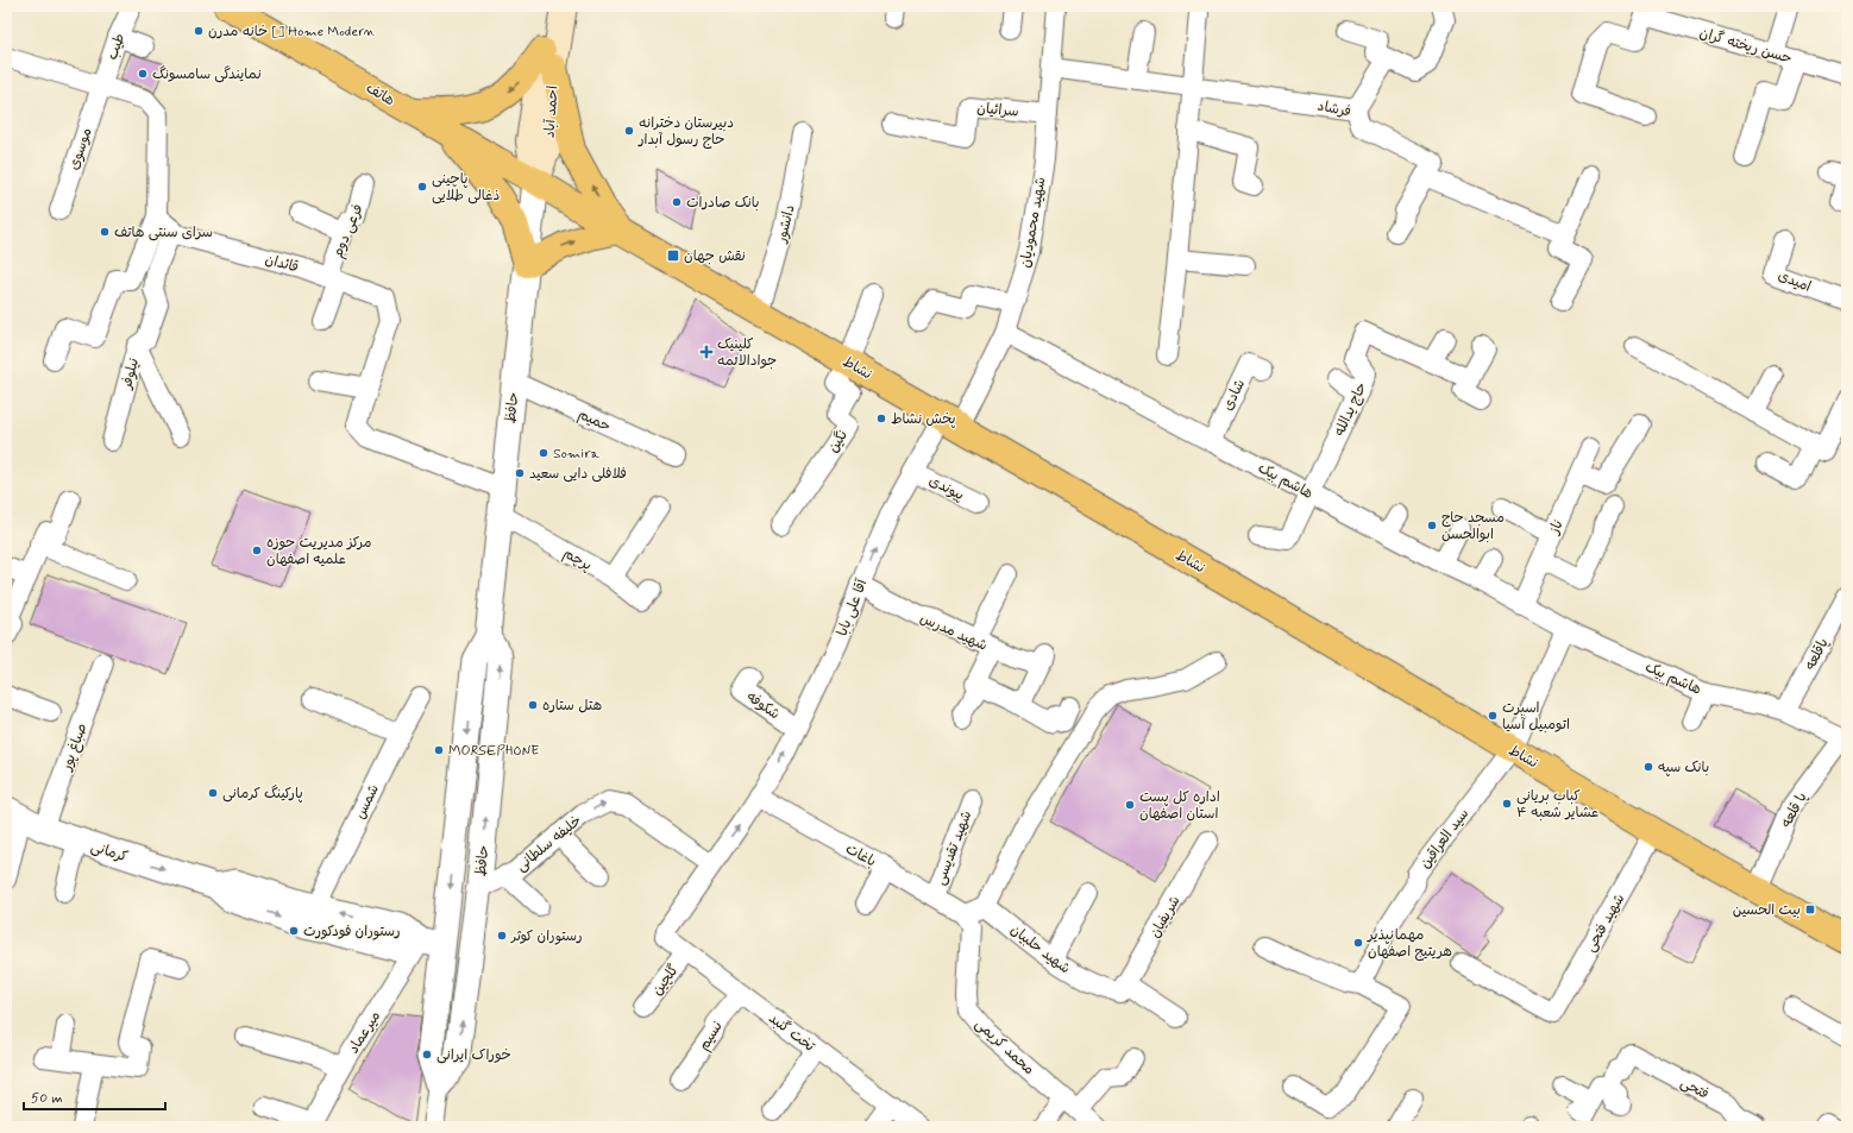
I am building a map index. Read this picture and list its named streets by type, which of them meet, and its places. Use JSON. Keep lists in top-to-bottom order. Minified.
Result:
{"streets":{"main road":["هاتف","احمد آباد","نشاط"],"street":["حسن ریخته گران","طیب","فرشاد","سرائیان","موسوی","شهید محمودیان","دانشور","فرعی دوم","قائدان","امیدی","نیلوفر","شادی","حافظ","حاج یدالله","حمیم","نگین","هاشم بیک","پیوندی","ناز","پرچم","آقا علی بابا","شهید مدرس","پاقلعه","شکوفه","صباغ پور","شمس","پا قلعه","سید العراقین","خلیفه سلطانی","شهید تقدیسی","کرمانی","باغات","شریفیان","شهید فتحی","شهید حلبیان","گلچین","میرعماد","تخت گنبد","نسیم","محمد کریمی","فتحی"]},"crossings":[["طیب","موسوی"],["هاتف","احمد آباد"],["هاتف","نشاط"],["هاتف","حافظ"],["فرشاد","شهید محمودیان"],["سرائیان","شهید محمودیان"],["احمد آباد","نشاط"],["احمد آباد","حافظ"],["شهید محمودیان","نشاط"],["شهید محمودیان","هاشم بیک"],["شهید محمودیان","آقا علی بابا"],["دانشور","نشاط"],["فرعی دوم","قائدان"],["قائدان","نیلوفر"],["قائدان","حافظ"],["نشاط","حافظ"],["نشاط","نگین"],["نشاط","آقا علی بابا"],["نشاط","پا قلعه"],["نشاط","سید العراقین"],["نشاط","شهید فتحی"],["شادی","هاشم بیک"],["حافظ","حمیم"],["حافظ","پرچم"],["حافظ","خلیفه سلطانی"],["حافظ","کرمانی"],["حافظ","میرعماد"],["حاج یدالله","هاشم بیک"],["هاشم بیک","ناز"],["هاشم بیک","پاقلعه"],["هاشم بیک","پا قلعه"],["پیوندی","آقا علی بابا"],["آقا علی بابا","شهید مدرس"],["آقا علی بابا","شکوفه"],["آقا علی بابا","باغات"],["صباغ پور","کرمانی"],["شمس","کرمانی"],["خلیفه سلطانی","تخت گنبد"],["شهید تقدیسی","باغات"],["کرمانی","میرعماد"],["باغات","محمد کریمی"],["شریفیان","شهید حلبیان"],["گلچین","تخت گنبد"],["تخت گنبد","نسیم"]],"one_way":["خلیفه سلطانی"],"places":{"other":["خانه مدرن [] Home Modern","نمایندگی سامسونگ","دبیرستان دخترانه حاج رسول آبدار","پاچینی ذغالی طلایی","بانک صادرات","سرای سنتی هاتف","پخش نشاط","Somira","فلافلی دایی سعید","مسجد حاج ابوالحسن","مرکز مدیریت حوزه علمیه اصفهان","هتل ستاره","اسپرت اتومبیل آسیا","MORSEPHONE","بانک سپه","پارکینگ کرمانی","کباب بریانی عشایر شعبه ۴","اداره کل پست استان اصفهان","رستوران فودکورت","رستوران کوثر","مهمانپذیر هریتیج اصفهان","خوراک ایرانی"],"transit":["نقش جهان","بیت الحسین"],"health":["کلینیک جوادالائمه"]},"scale_bar":"50 m"}
